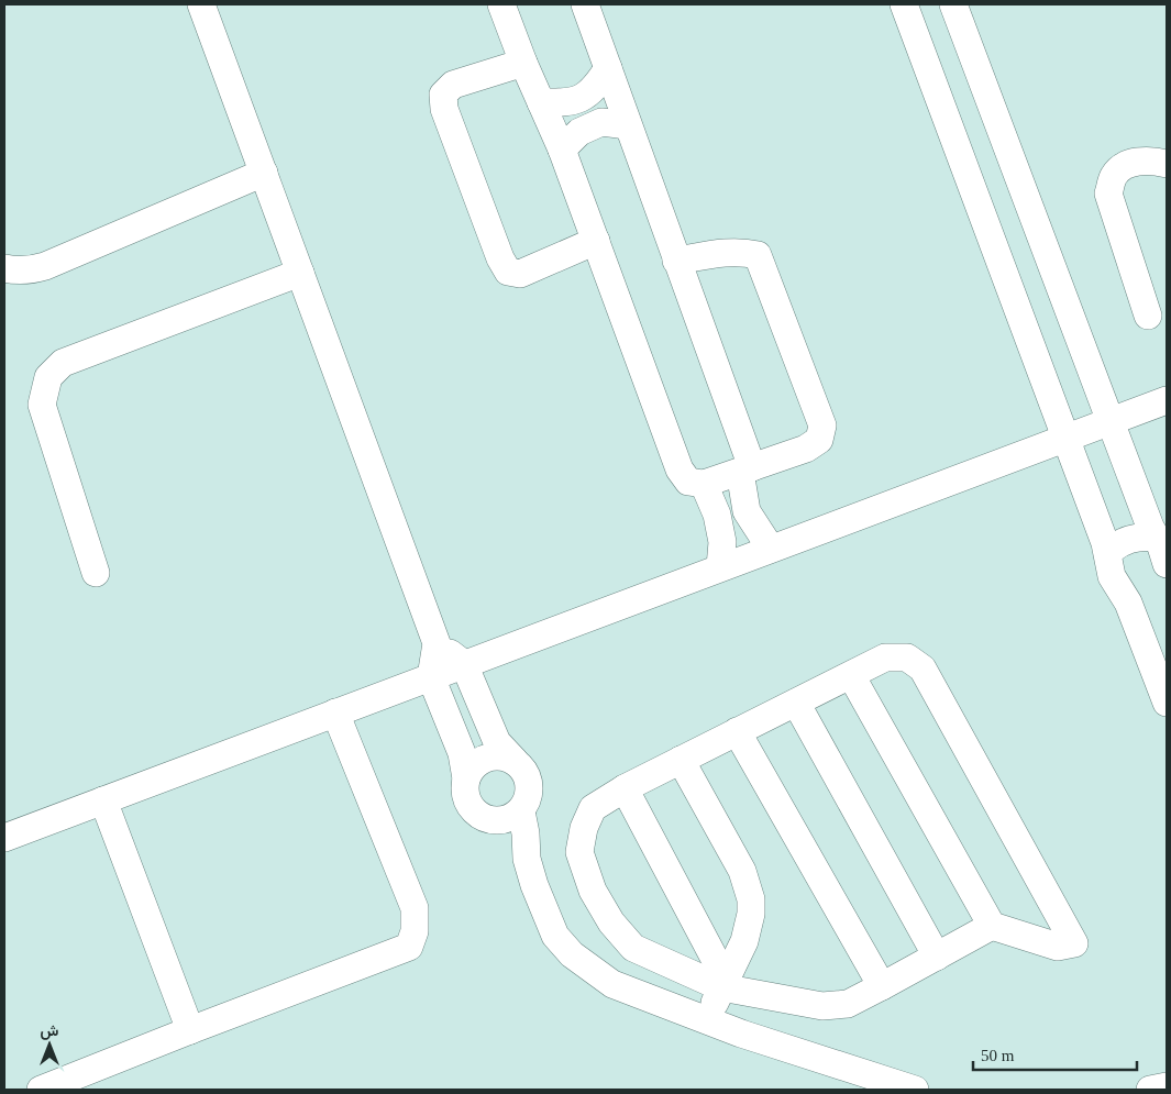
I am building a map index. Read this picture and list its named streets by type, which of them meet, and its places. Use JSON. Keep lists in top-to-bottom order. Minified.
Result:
{"scale_bar":"50 m","north":"top"}
